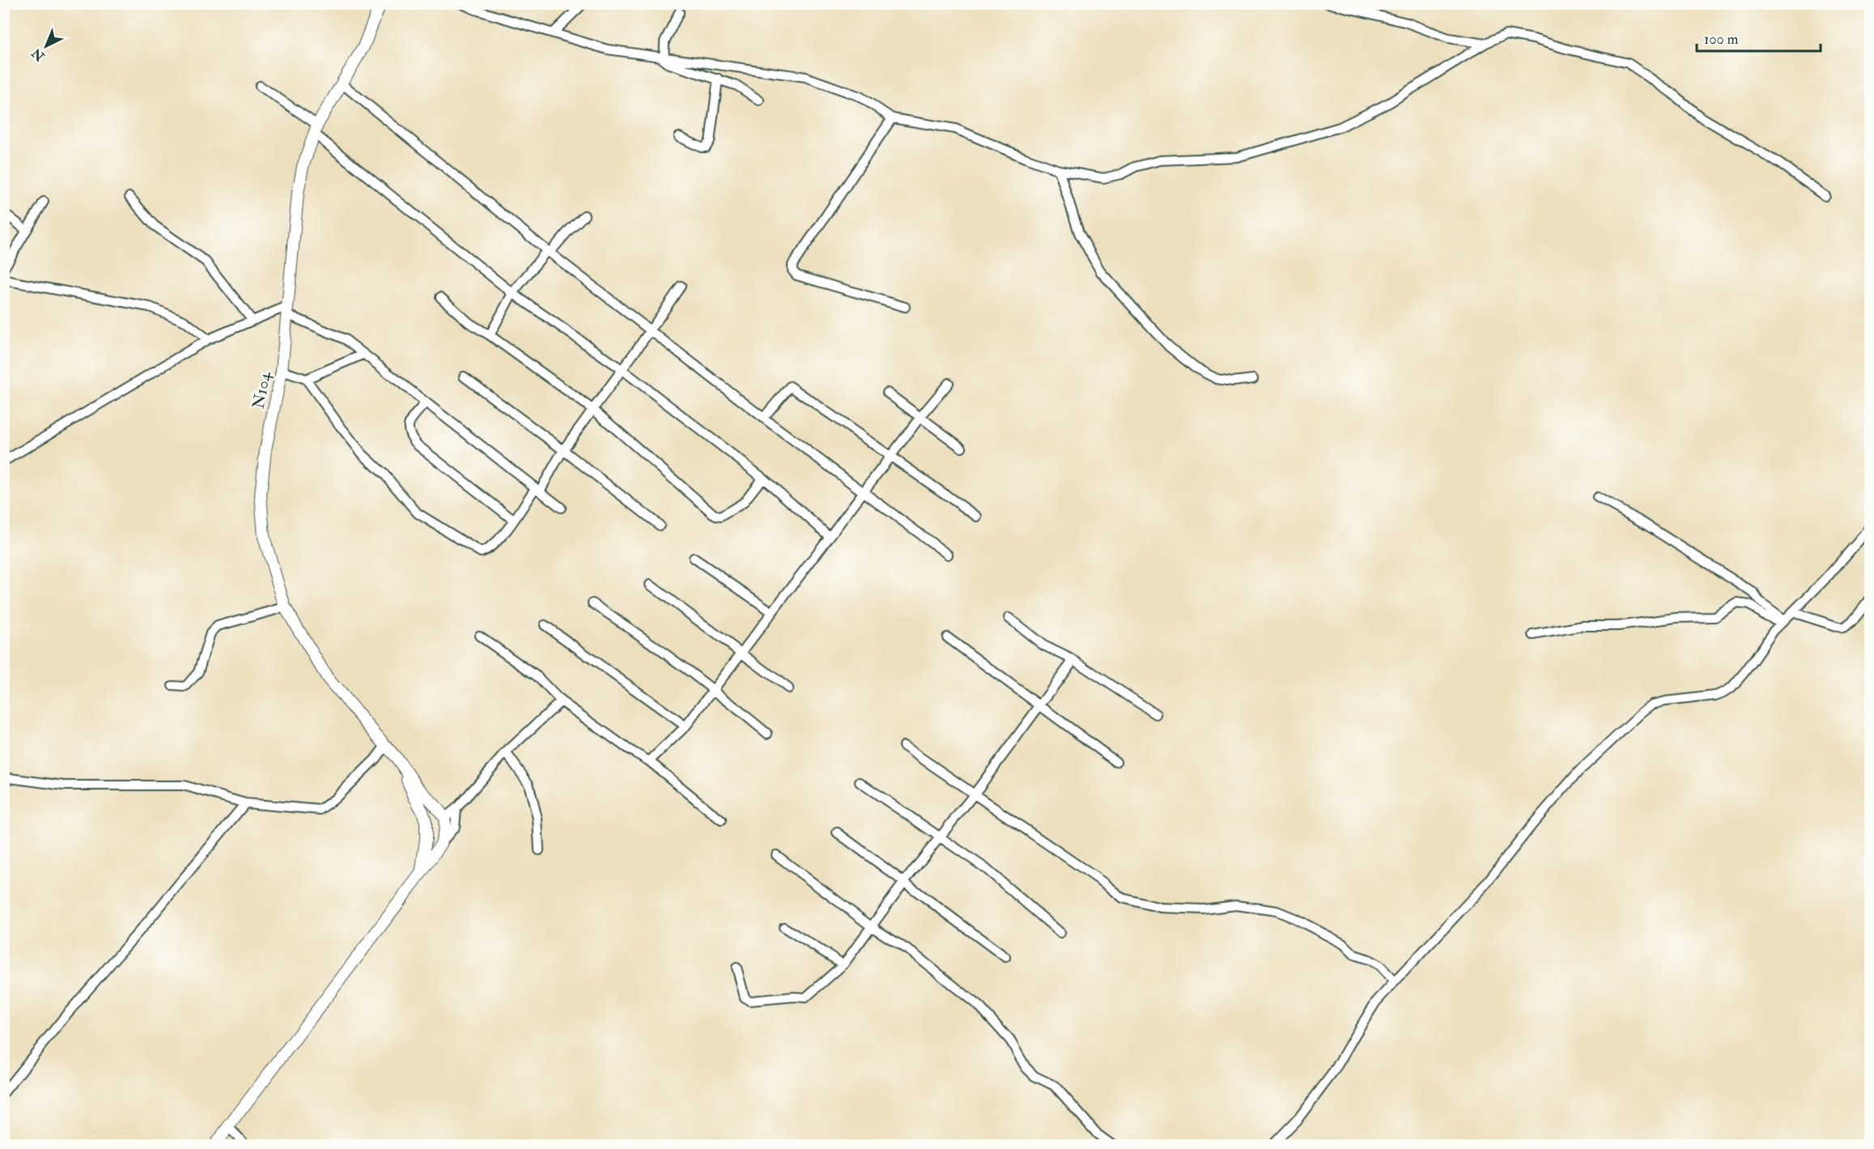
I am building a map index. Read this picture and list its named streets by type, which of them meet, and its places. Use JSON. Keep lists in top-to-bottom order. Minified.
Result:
{"streets":{"street":["N104"]},"scale_bar":"100 m","north":"bottom left"}
